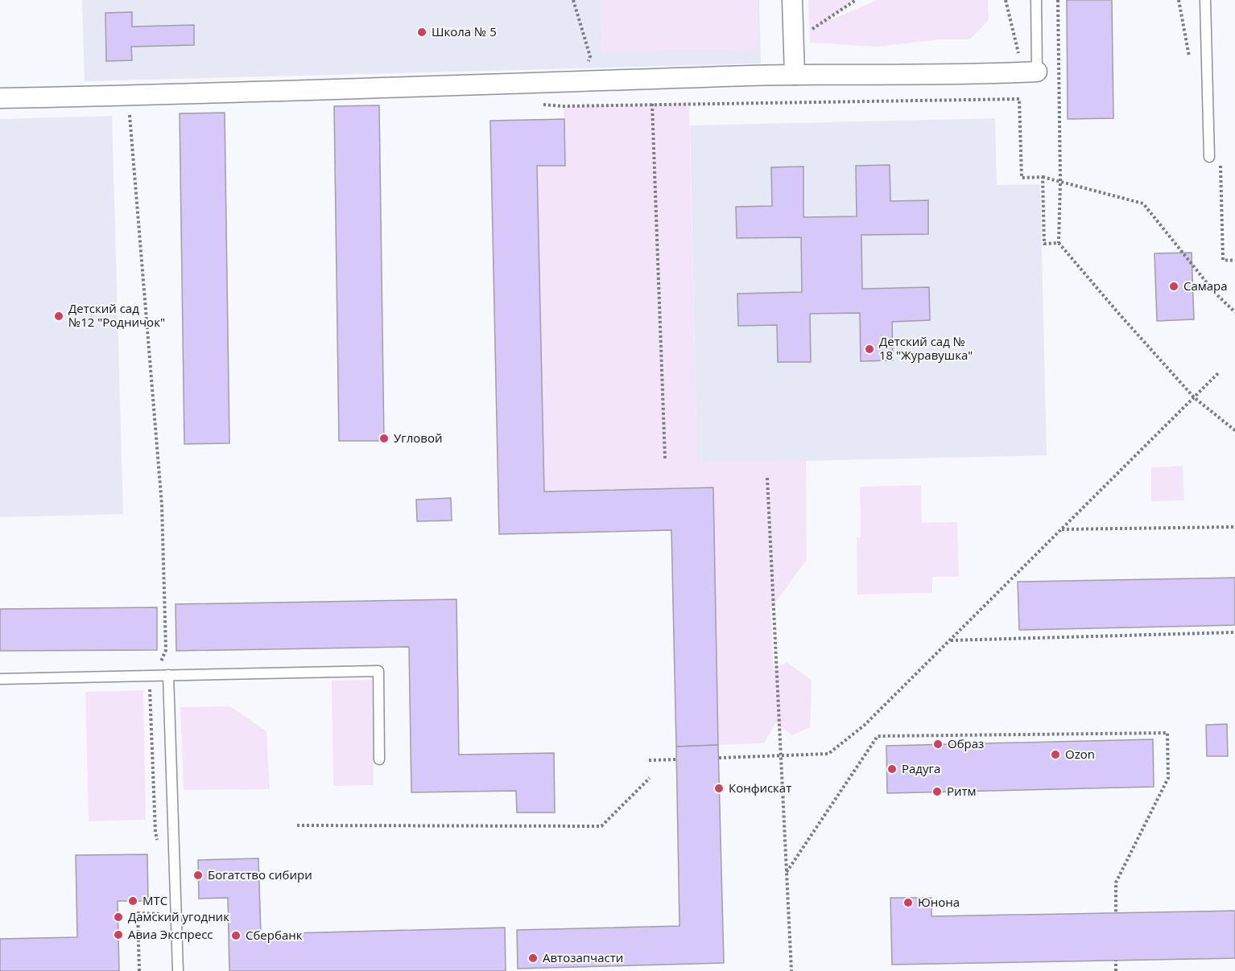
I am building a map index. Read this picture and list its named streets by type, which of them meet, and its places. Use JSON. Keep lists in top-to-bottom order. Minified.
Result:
{"places":["Школа № 5","Самара","Детский сад №12 \"Родничок\"","Детский сад № 18 \"Журавушка\"","Угловой","Образ","Ozon","Радуга","Конфискат","Ритм","Богатство сибири","МТС","Юнона","Дамский угодник","Авиа Экспресс","Сбербанк","Автозапчасти"]}
